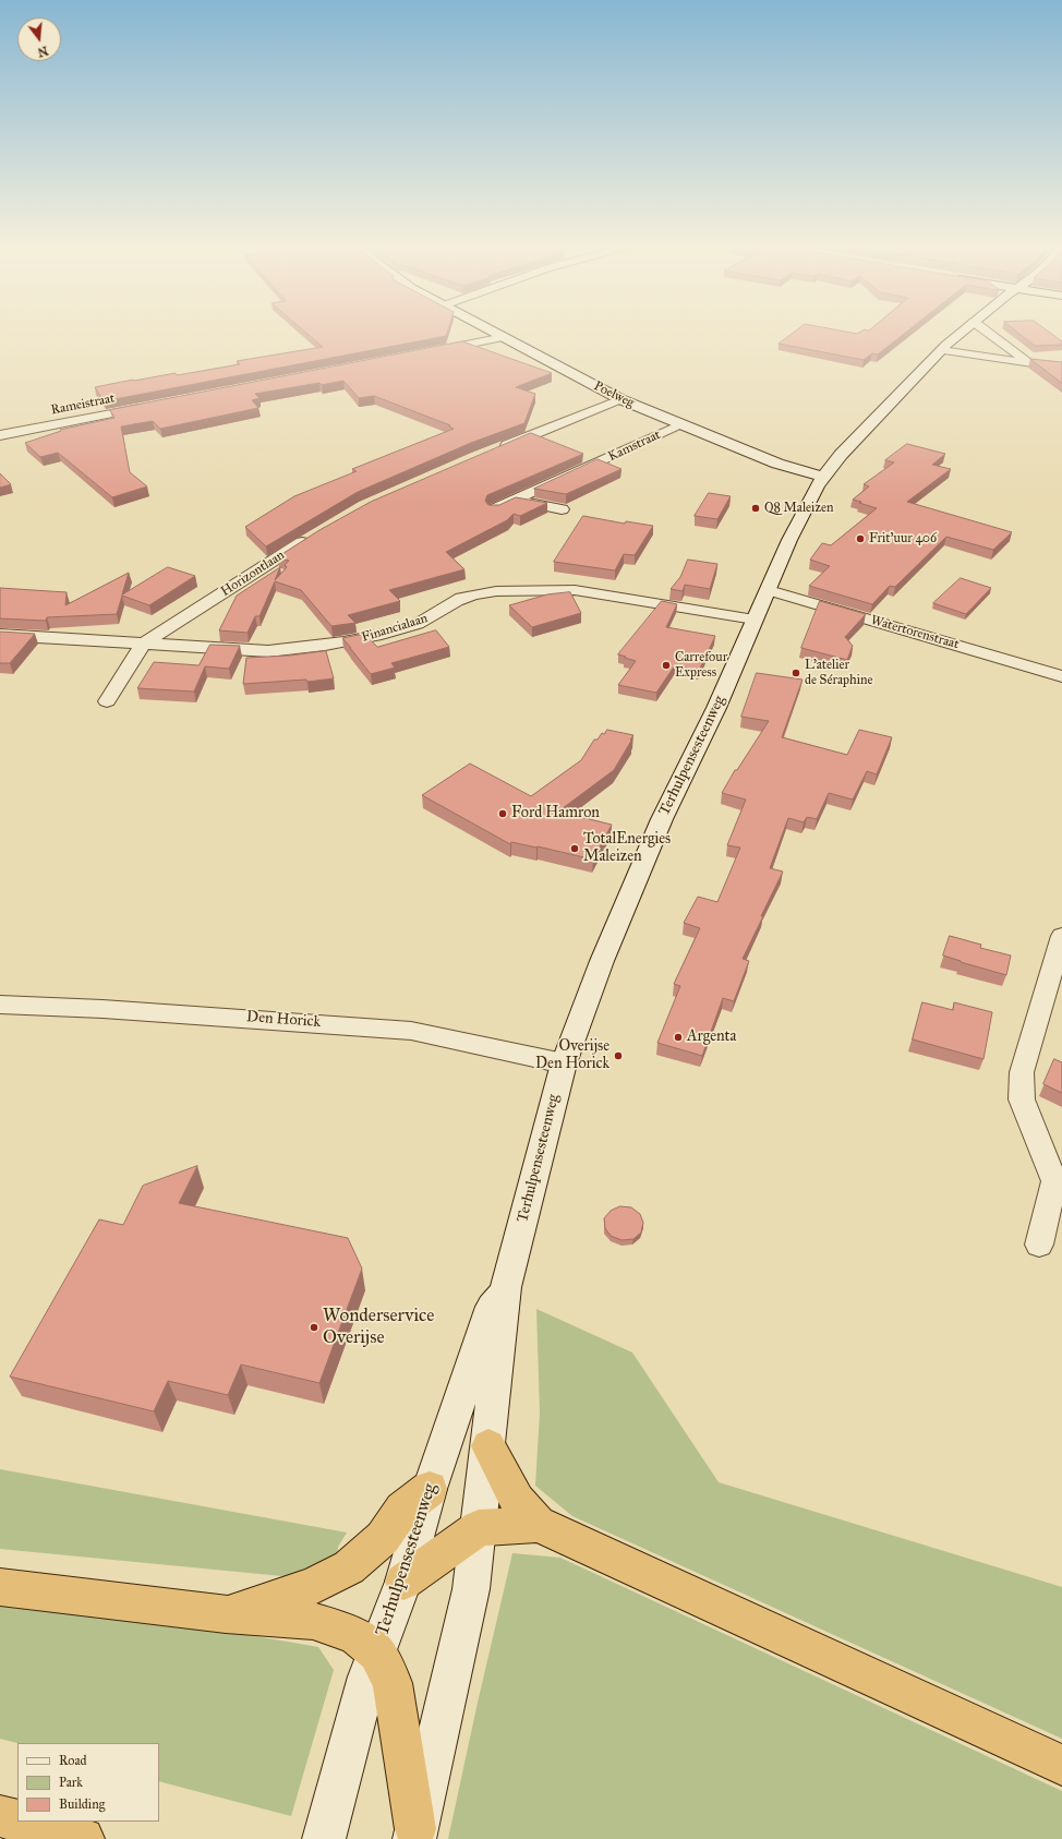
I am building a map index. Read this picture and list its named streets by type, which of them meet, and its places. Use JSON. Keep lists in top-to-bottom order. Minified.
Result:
{"streets":{"main road":["Poelweg","Terhulpensesteenweg"],"street":["Rameistraat","Kamstraat","Horizontlaan","Financialaan","Watertorenstraat","Den Horick"]},"crossings":[["Poelweg","Kamstraat"],["Poelweg","Terhulpensesteenweg"],["Horizontlaan","Financialaan"],["Financialaan","Terhulpensesteenweg"],["Watertorenstraat","Terhulpensesteenweg"],["Terhulpensesteenweg","Den Horick"]],"places":["Q8 Maleizen","Frit'uur 406","Carrefour Express","L'atelier de Séraphine","Ford Hamron","TotalEnergies Maleizen","Argenta","Overijse Den Horick","Wonderservice Overijse"],"legend":["Road","Park","Building"],"north":"bottom"}
